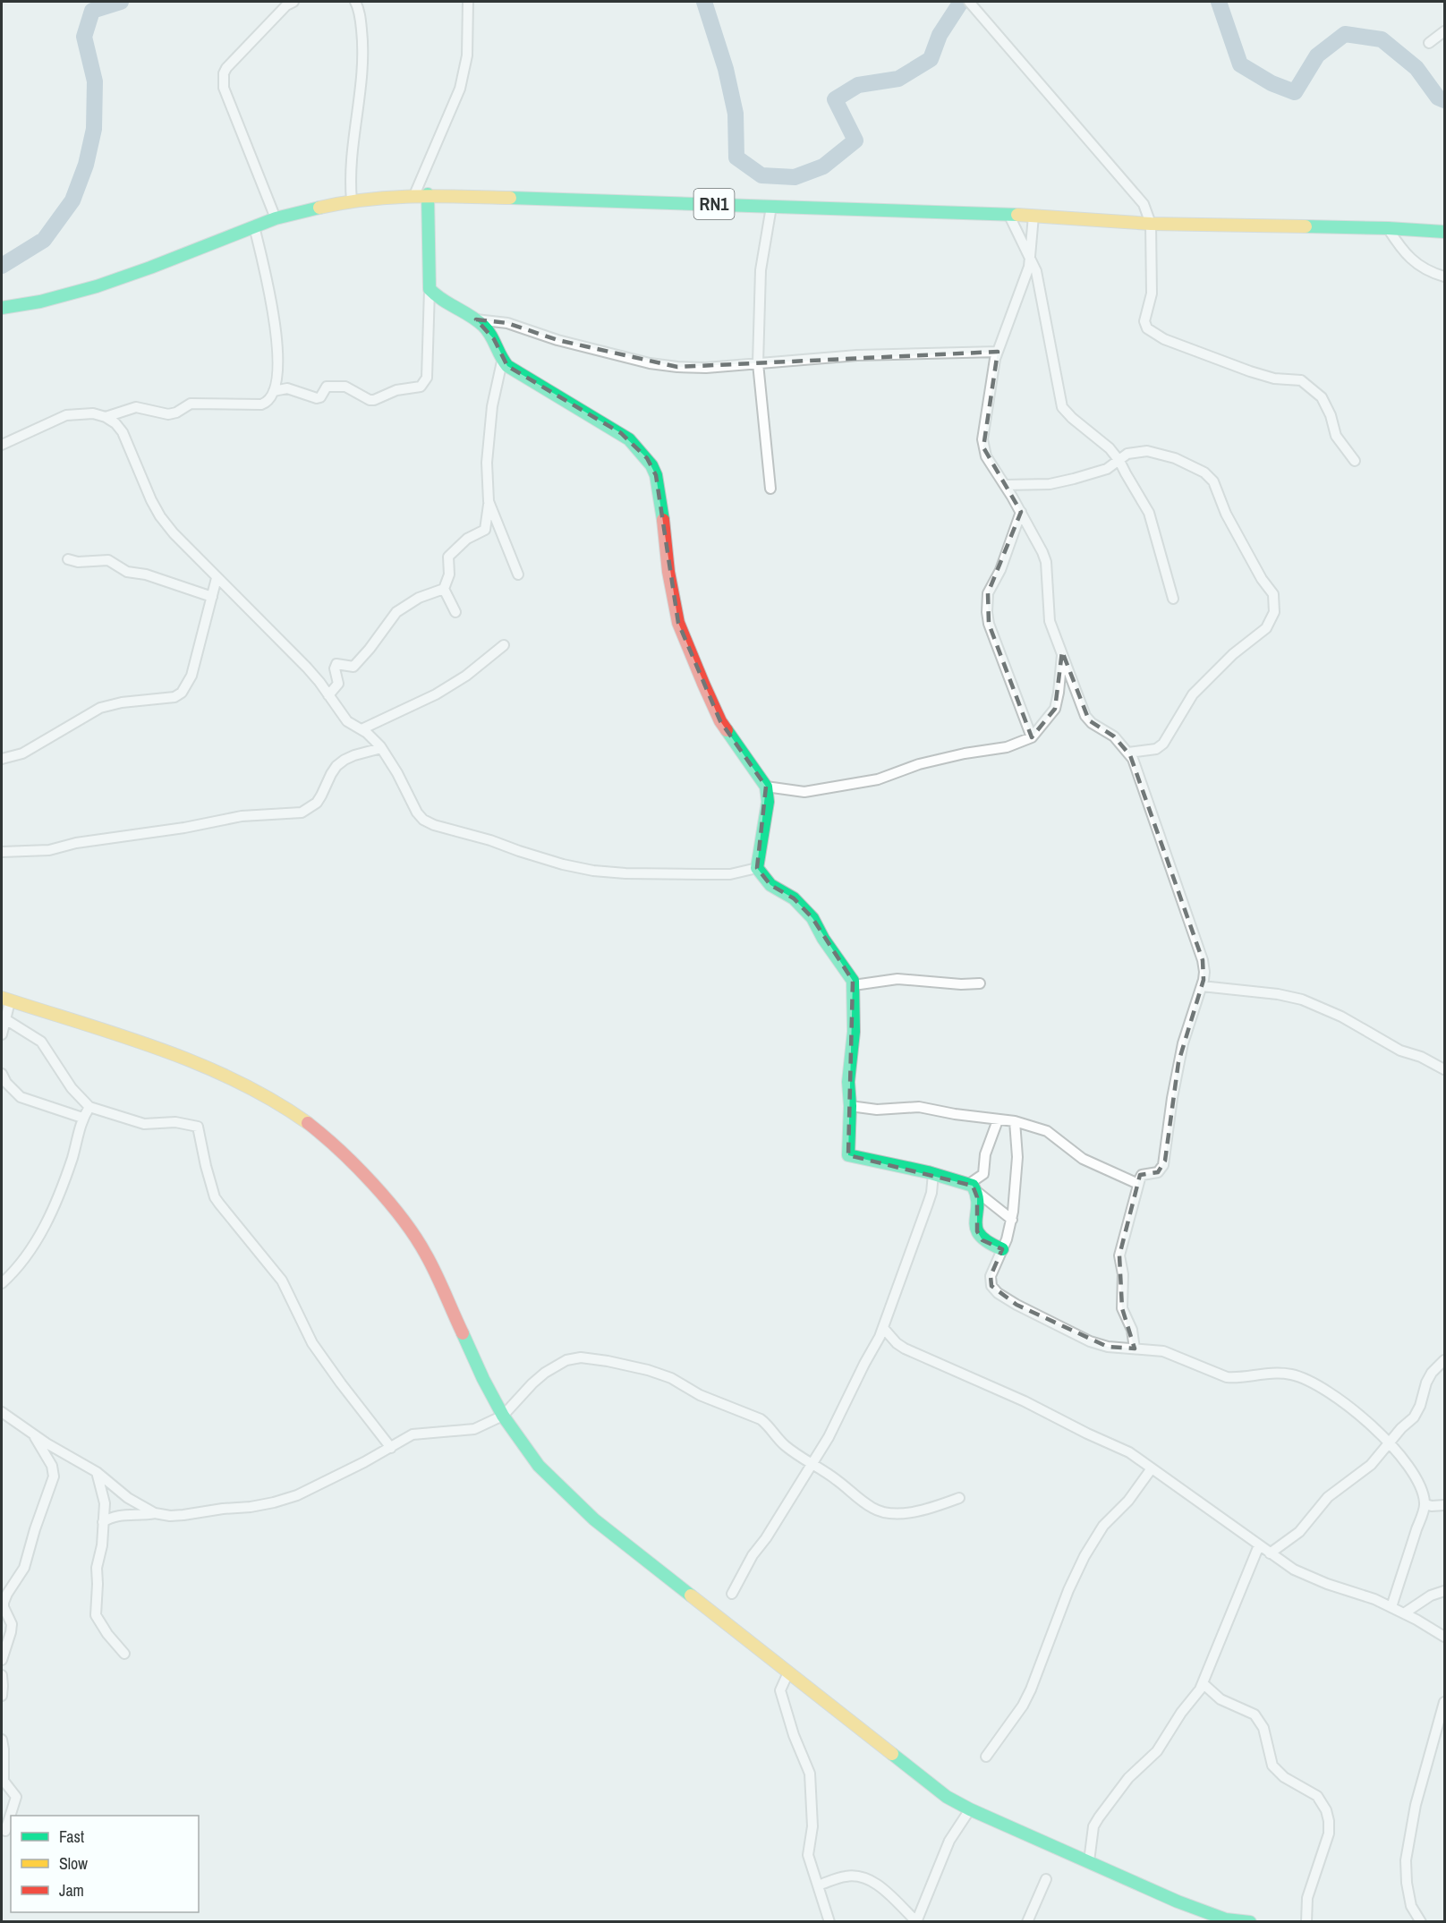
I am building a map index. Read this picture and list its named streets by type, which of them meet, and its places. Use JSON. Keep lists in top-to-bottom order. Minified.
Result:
{"streets":{"main road":["RN1"]},"legend":["Fast","Slow","Jam"]}
